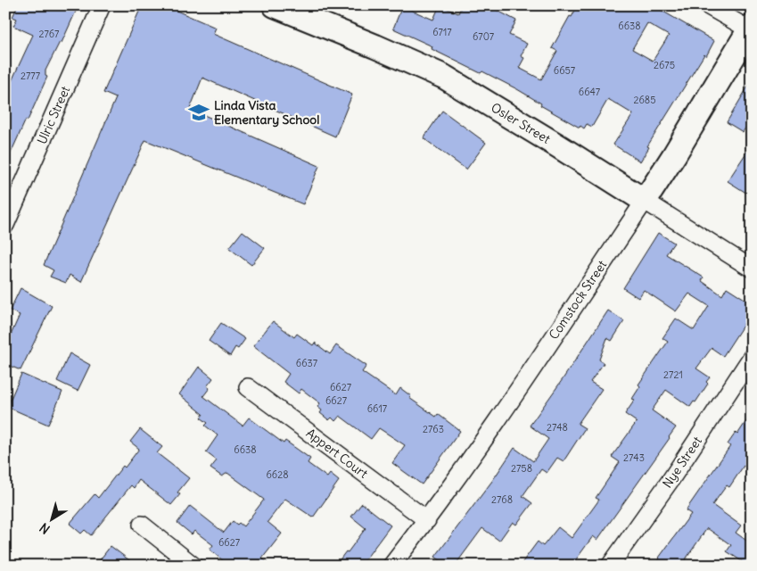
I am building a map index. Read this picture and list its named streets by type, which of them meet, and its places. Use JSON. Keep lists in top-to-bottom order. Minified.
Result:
{"streets":{"street":["Ulric Street","Osler Street","Comstock Street","Appert Court","Nye Street"]},"crossings":[["Osler Street","Comstock Street"],["Comstock Street","Appert Court"]],"places":{"school or university":["Linda Vista Elementary School"]},"house_numbers":["6638","6717","2767","6707","2675","6657","2777","6647","2685","6637","2721","6627","6627","6617","2748","2763","6638","2743","2758","6628","2768","6627"],"north":"bottom left"}
